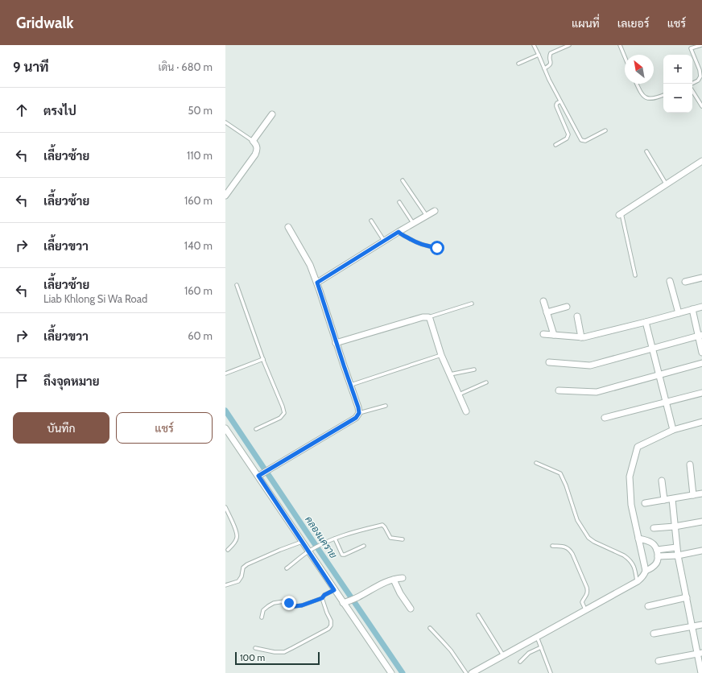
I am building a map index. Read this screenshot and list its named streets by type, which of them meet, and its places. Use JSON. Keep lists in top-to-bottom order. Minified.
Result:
{"water":["คลองเเคราย"],"scale_bar":"100 m","north":"top left","page":{"header":"Gridwalk","nav":["แผนที่","เลเยอร์","แชร์"],"heading":["9 นาที","เดิน · 680 m"],"map_buttons":["+","−"],"list":[["ตรงไป","50 m"],["เลี้ยวซ้าย","110 m"],["เลี้ยวซ้าย","160 m"],["เลี้ยวขวา","140 m"],["เลี้ยวซ้าย","Liab Khlong Si Wa Road","160 m"],["เลี้ยวขวา","60 m"],"ถึงจุดหมาย"],"buttons":["บันทึก","แชร์"],"scale":"100 m"}}
